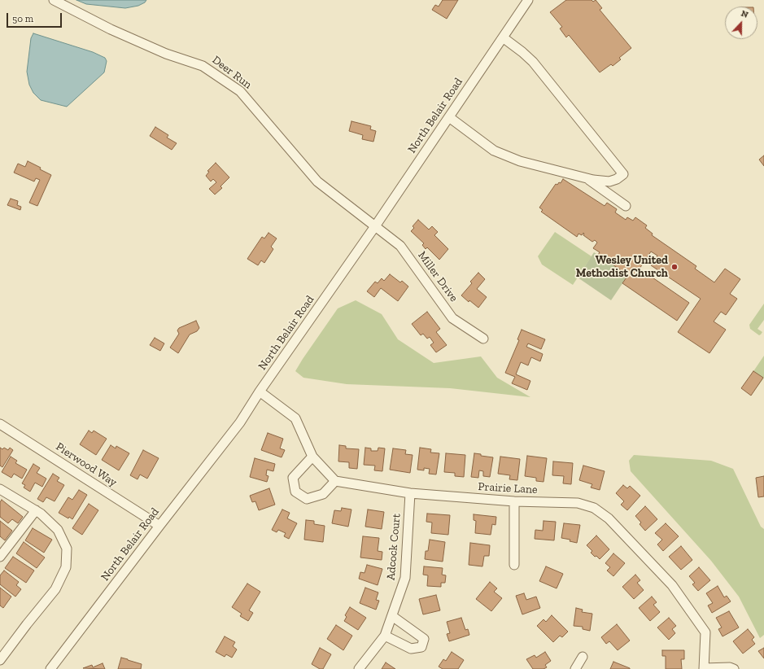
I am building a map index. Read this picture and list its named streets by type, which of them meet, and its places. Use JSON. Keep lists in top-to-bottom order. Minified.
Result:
{"streets":{"street":["Deer Run","North Belair Road","Miller Drive","Pierwood Way","Prairie Lane","Adcock Court"]},"crossings":[["Deer Run","North Belair Road"],["Deer Run","Miller Drive"],["North Belair Road","Miller Drive"],["North Belair Road","Pierwood Way"],["Prairie Lane","Adcock Court"]],"places":["Wesley United Methodist Church"],"scale_bar":"50 m","north":"top"}
